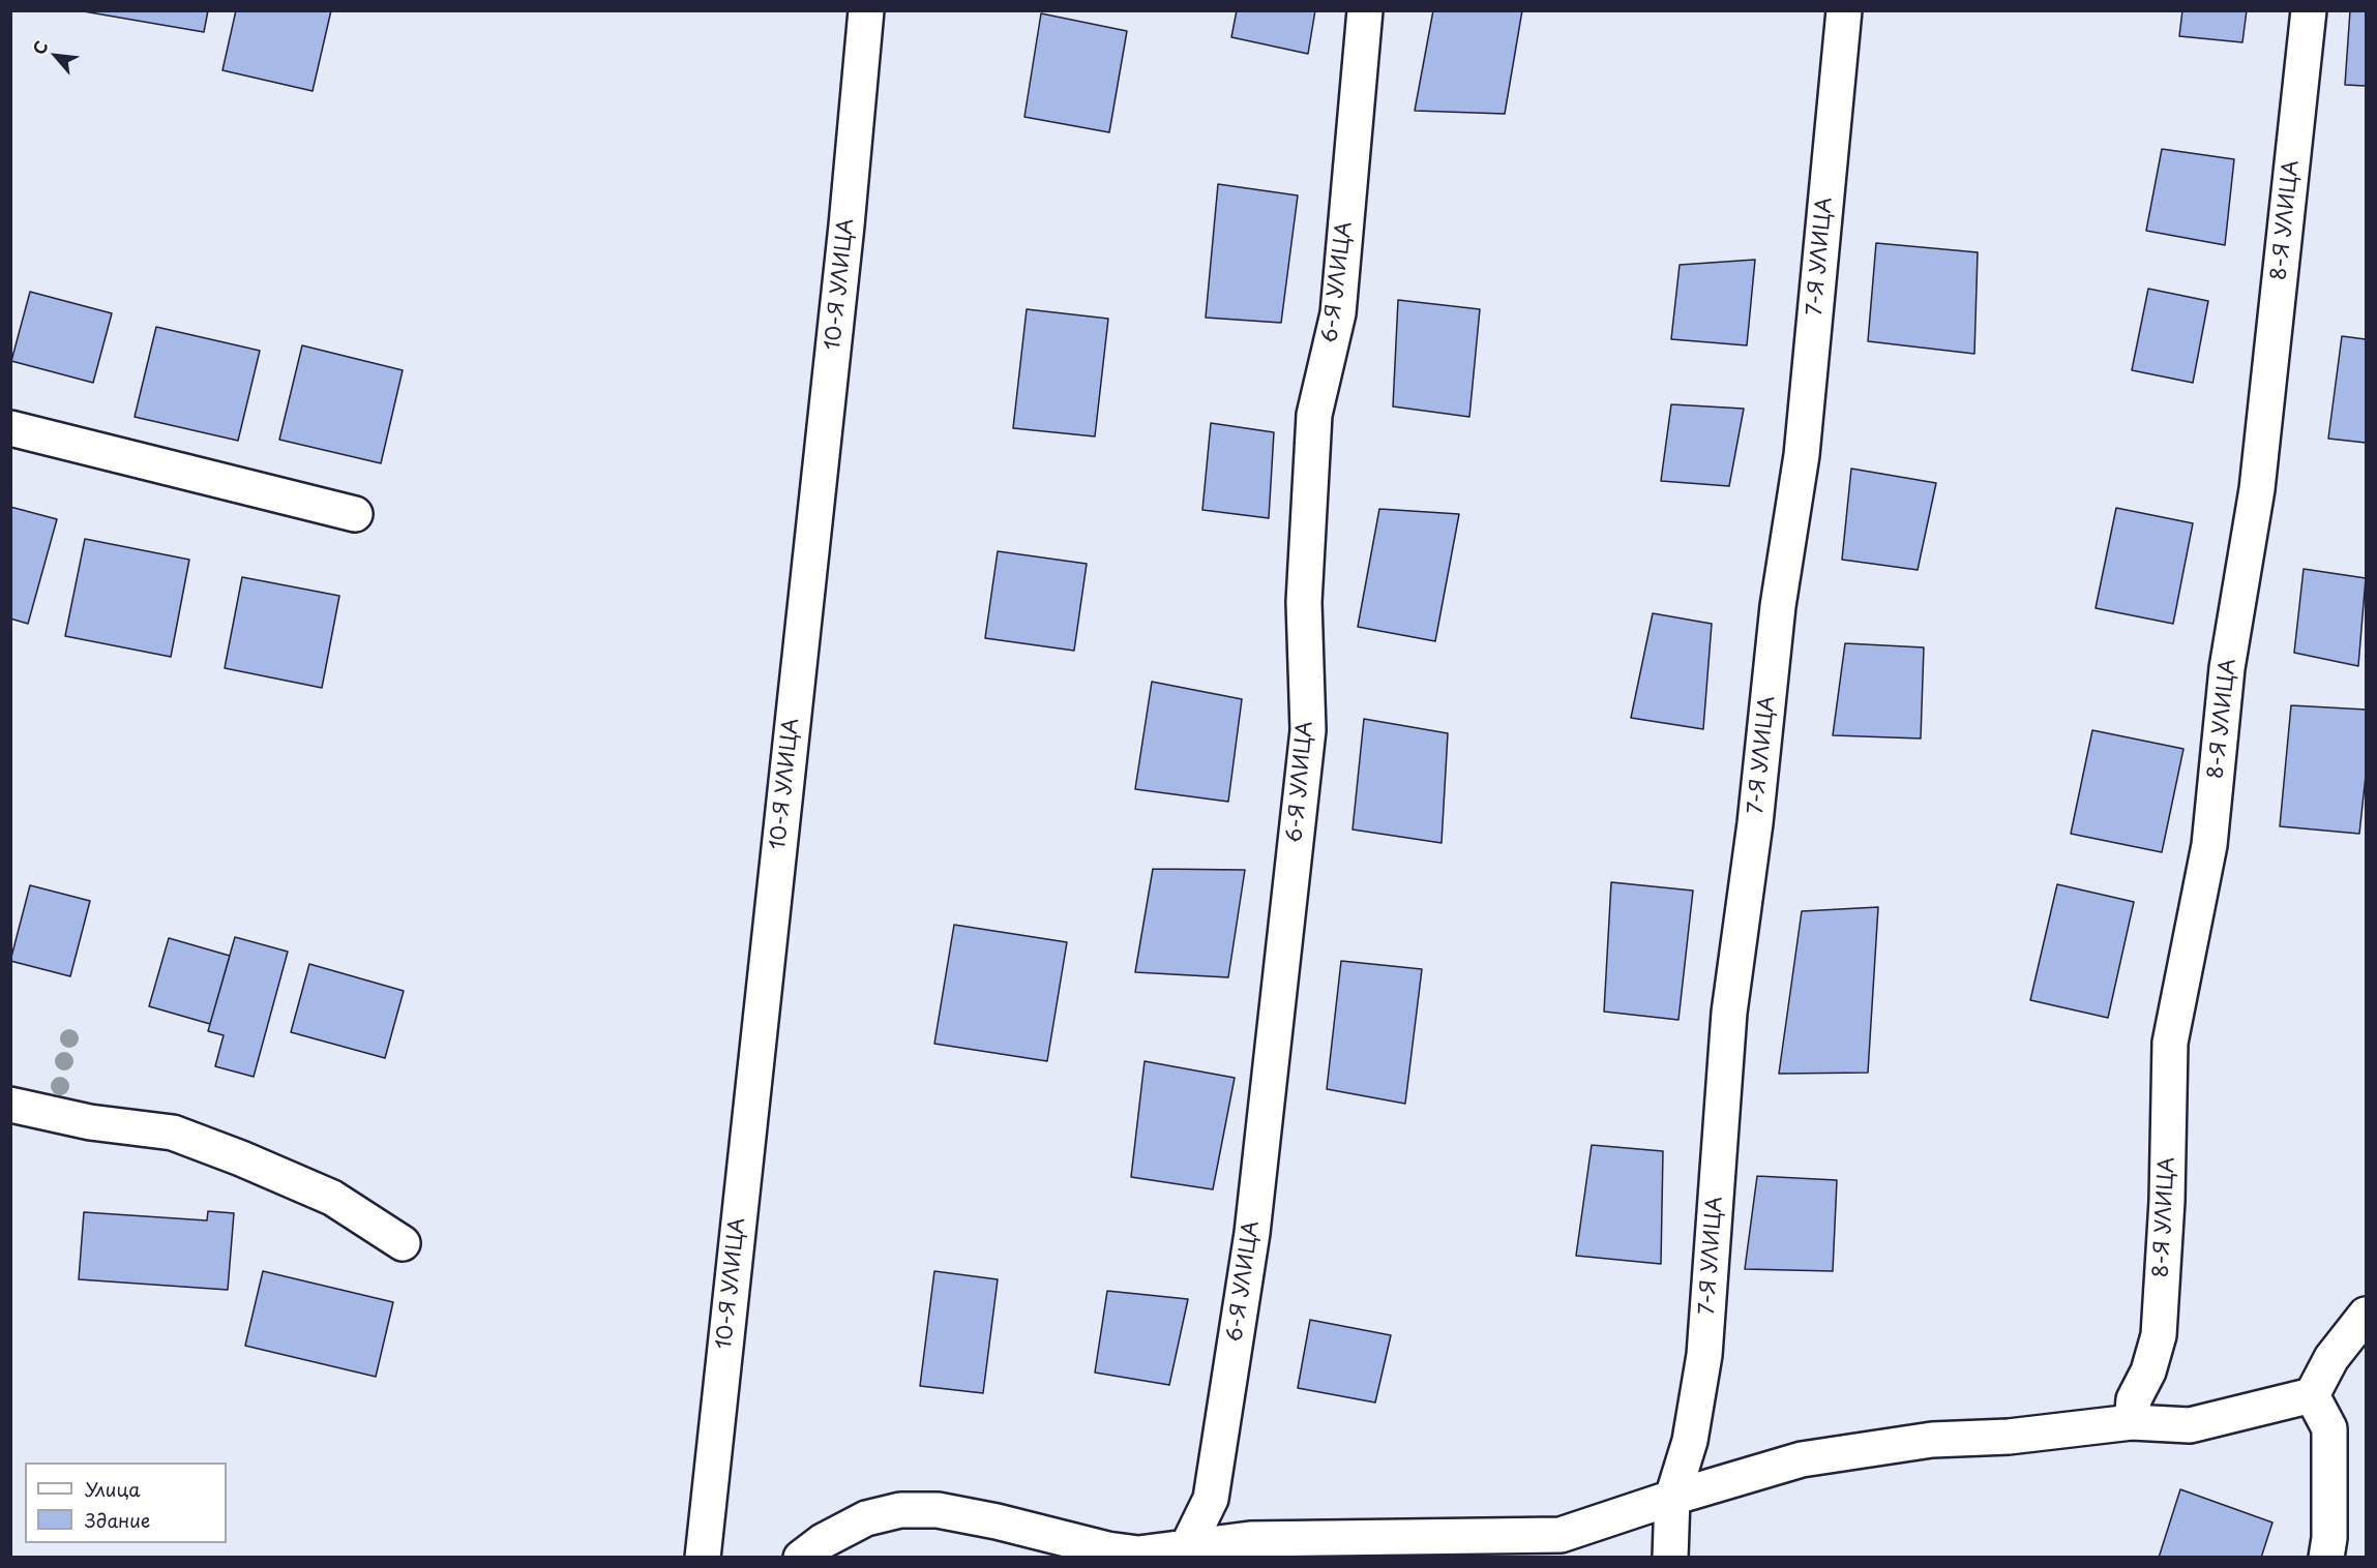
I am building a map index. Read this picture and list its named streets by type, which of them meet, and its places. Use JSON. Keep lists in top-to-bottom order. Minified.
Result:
{"streets":{"street":["8-Я УЛИЦА","7-Я УЛИЦА","6-Я УЛИЦА","10-Я УЛИЦА"]},"legend":["Улица","Здание"],"north":"top left"}
